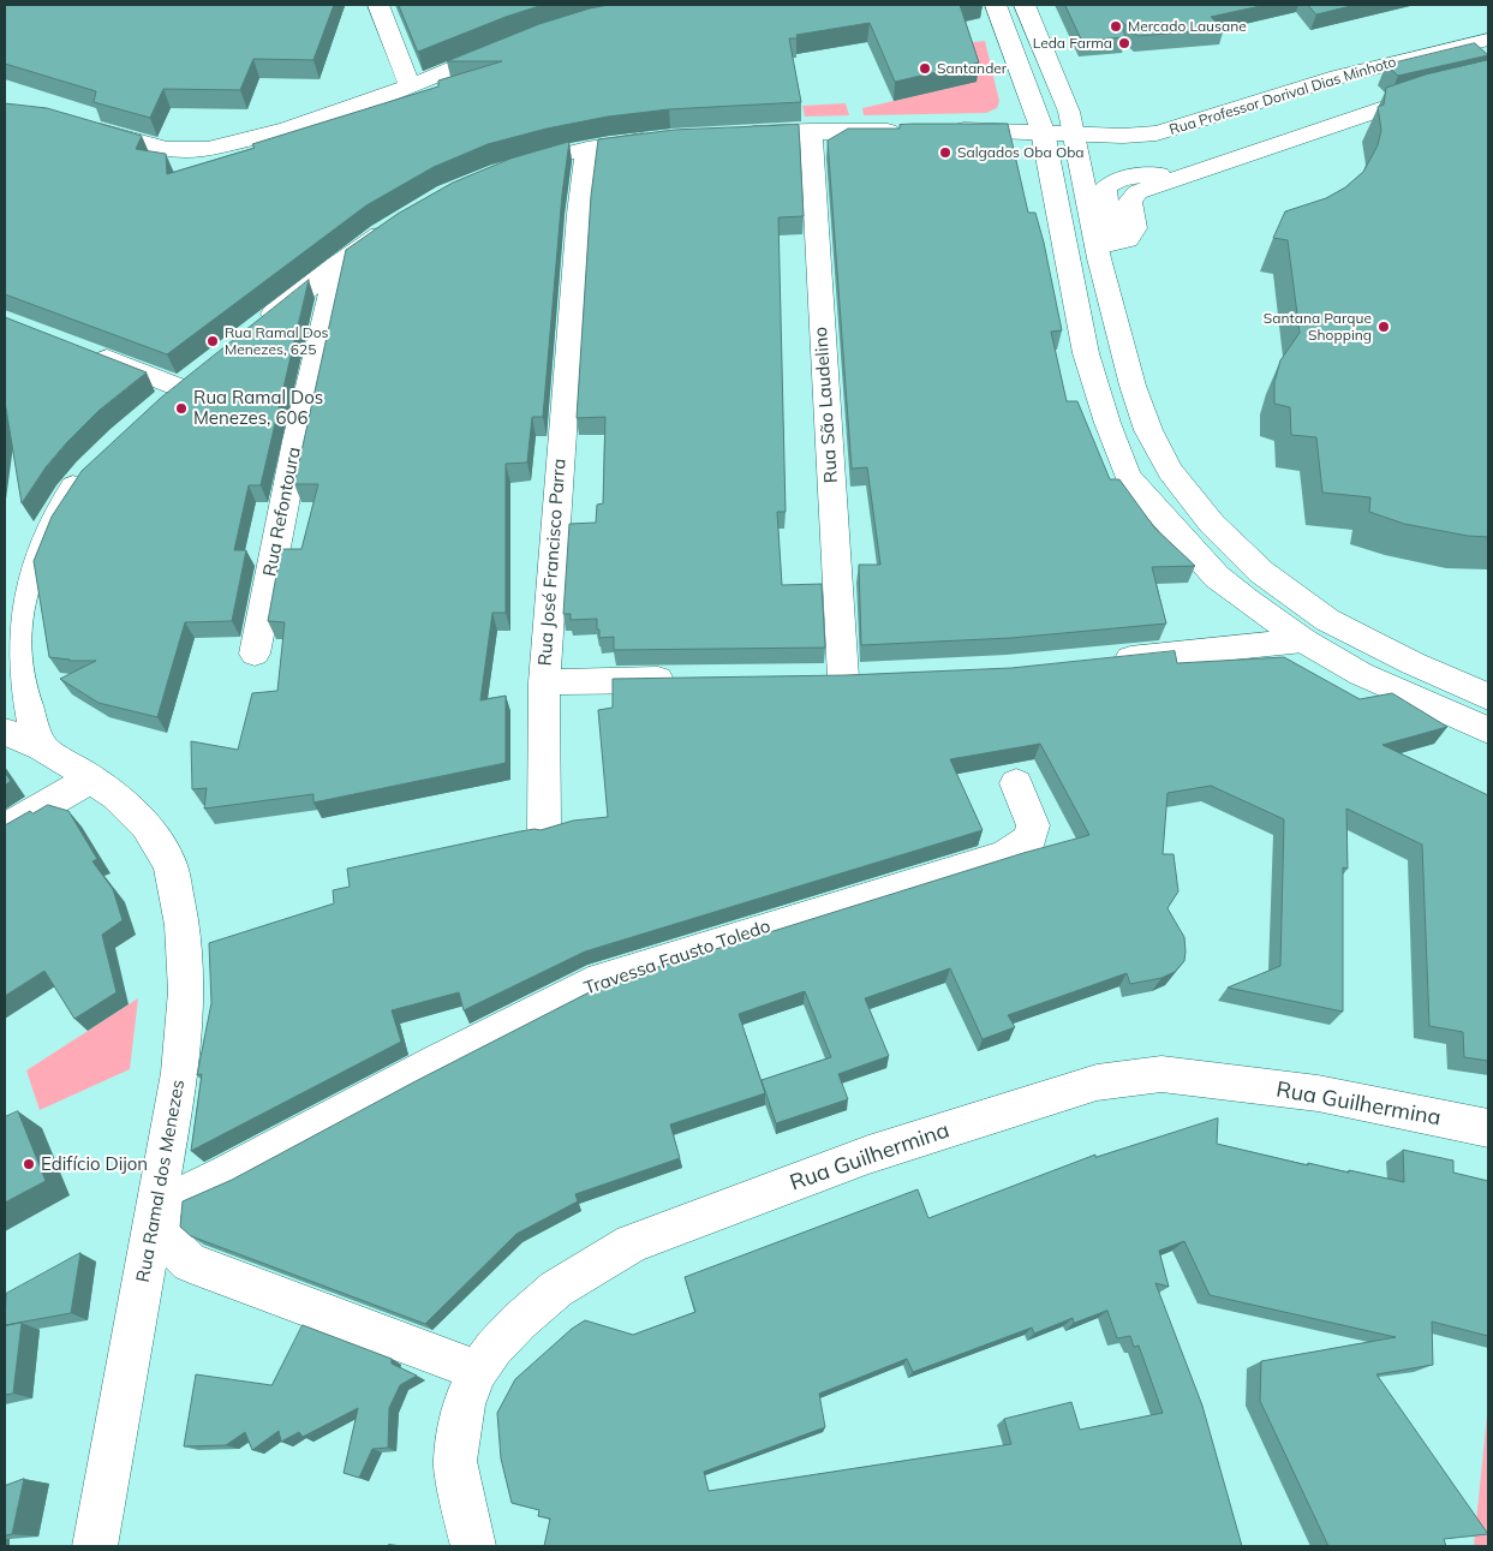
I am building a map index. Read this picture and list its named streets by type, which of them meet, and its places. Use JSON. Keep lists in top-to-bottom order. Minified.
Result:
{"streets":{"street":["Rua Professor Dorival Dias Minhoto","Rua São Laudelino","Rua Refontoura","Rua José Francisco Parra","Travessa Fausto Toledo","Rua Guilhermina","Rua Ramal dos Menezes"]},"crossings":[["Travessa Fausto Toledo","Rua Ramal dos Menezes"]],"places":["Mercado Lausane","Leda Farma","Santander","Salgados Oba Oba","Santana Parque Shopping","Rua Ramal Dos Menezes, 625","Rua Ramal Dos Menezes, 606","Edifício Dijon"]}
